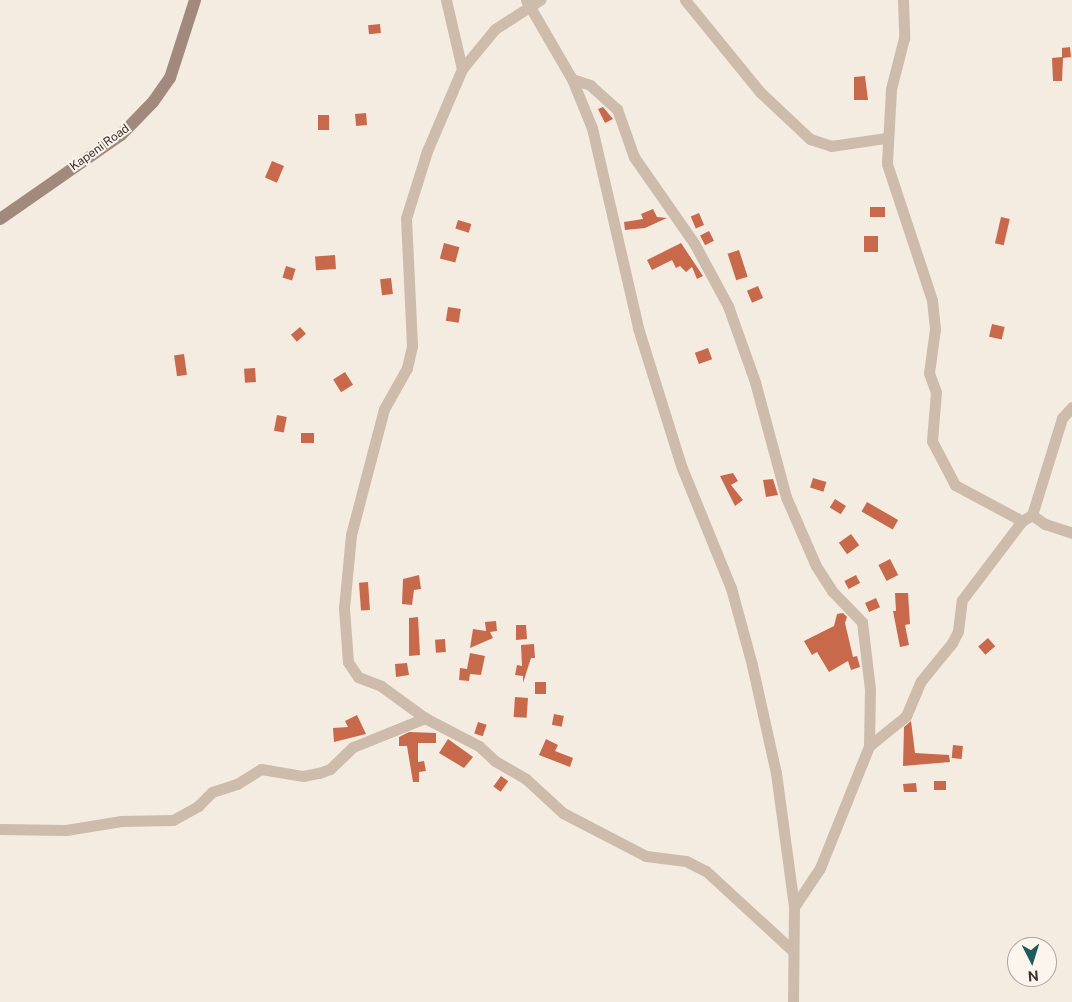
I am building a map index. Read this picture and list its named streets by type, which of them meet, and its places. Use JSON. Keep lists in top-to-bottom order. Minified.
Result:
{"streets":{"main road":["Kapeni Road"]},"north":"bottom"}
